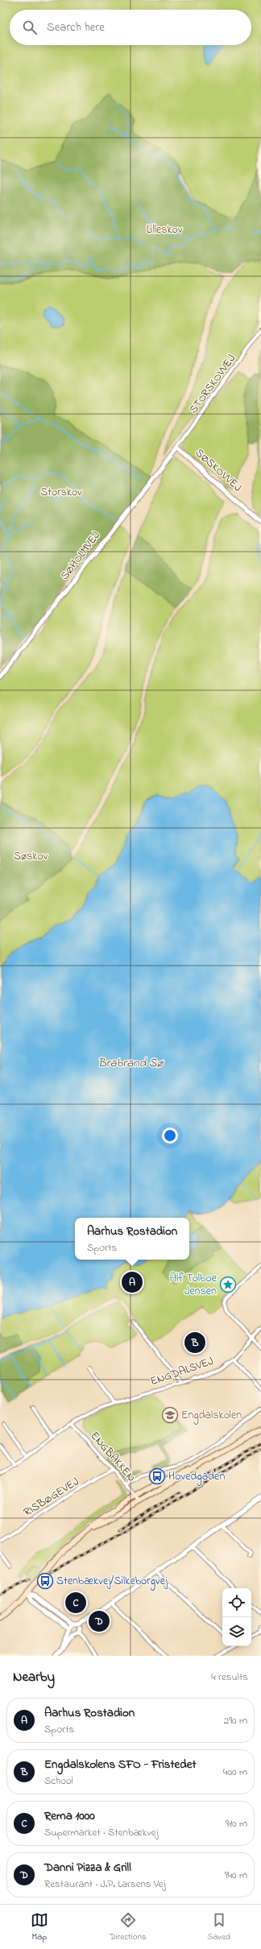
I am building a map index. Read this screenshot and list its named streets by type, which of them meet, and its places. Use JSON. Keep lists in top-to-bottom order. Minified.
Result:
{"streets":{"street":["STORSKOVVEJ","SØSKOVVEJ","SØHOLMVEJ","ENGDALSVEJ","ENGBAKKEN","RISBØGEVEJ"]},"crossings":[["STORSKOVVEJ","SØSKOVVEJ"],["STORSKOVVEJ","SØHOLMVEJ"],["SØSKOVVEJ","SØHOLMVEJ"],["ENGDALSVEJ","ENGBAKKEN"],["ENGBAKKEN","RISBØGEVEJ"]],"water":["Brabrand Sø"],"parks":["Lilleskov","Storskov","Søskov"],"places":{"place":["Alf Tolboe Jensen"],"school or university":["Engdalskolen"],"bus stop":["Hovedgaden","Stenbækvej/Silkeborgvej"]},"page":{"search":"Search here","popup":["Aarhus Rostadion","Sports"],"pins":["A","B","C","D"],"heading":["Nearby","4 results"],"list":[{"mark":"A","name":"Aarhus Rostadion","note":"Sports","value":"290 m"},{"mark":"B","name":"Engdalskolens SFO - Fristedet","note":"School","value":"400 m"},{"mark":"C","name":"Rema 1000","note":"Supermarket · Stenbækvej","value":"910 m"},{"mark":"D","name":"Danni Pizza & Grill","note":"Restaurant · J.P. Larsens Vej","value":"940 m"}],"nav":["Map","Directions","Saved"]}}
